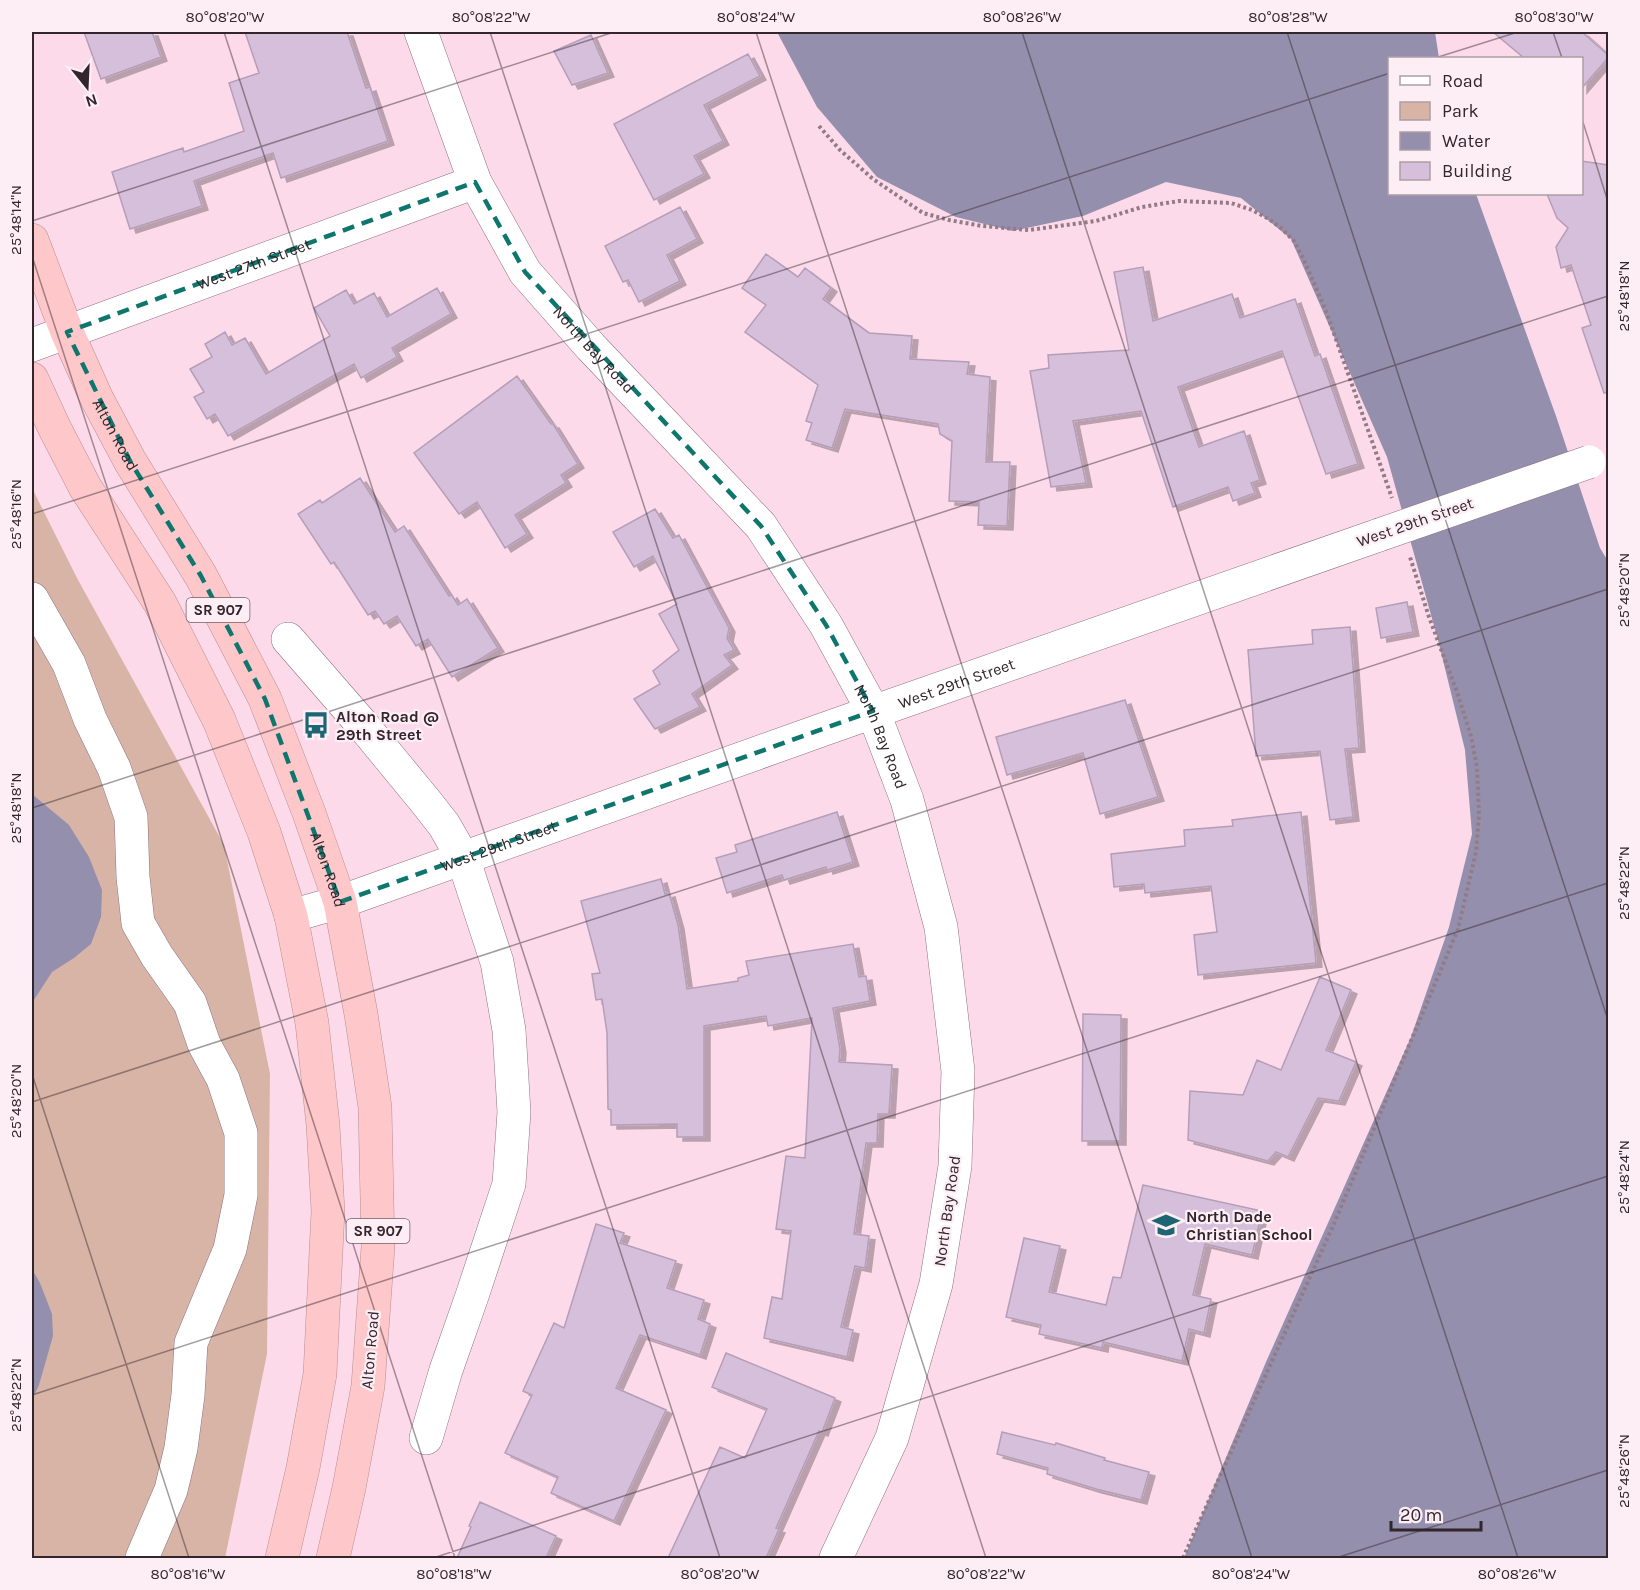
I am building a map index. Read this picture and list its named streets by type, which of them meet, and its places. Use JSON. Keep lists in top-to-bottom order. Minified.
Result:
{"streets":{"highway":["Alton Road","SR 907"],"street":["West 27th Street","North Bay Road","West 29th Street"]},"crossings":[["West 27th Street","North Bay Road"],["West 27th Street","Alton Road"],["North Bay Road","West 29th Street"],["Alton Road","West 29th Street"],["West 29th Street","SR 907"]],"places":{"bus stop":["Alton Road @ 29th Street"],"school or university":["North Dade Christian School"]},"legend":["Road","Park","Water","Building"],"scale_bar":"20 m","north":"bottom","coordinates":["80°08'20\"W","80°08'22\"W","80°08'24\"W","80°08'26\"W","80°08'28\"W","80°08'30\"W","25°48'14\"N","25°48'18\"N","25°48'16\"N","25°48'20\"N","25°48'22\"N","25°48'24\"N","25°48'26\"N","80°08'16\"W","80°08'18\"W"]}
